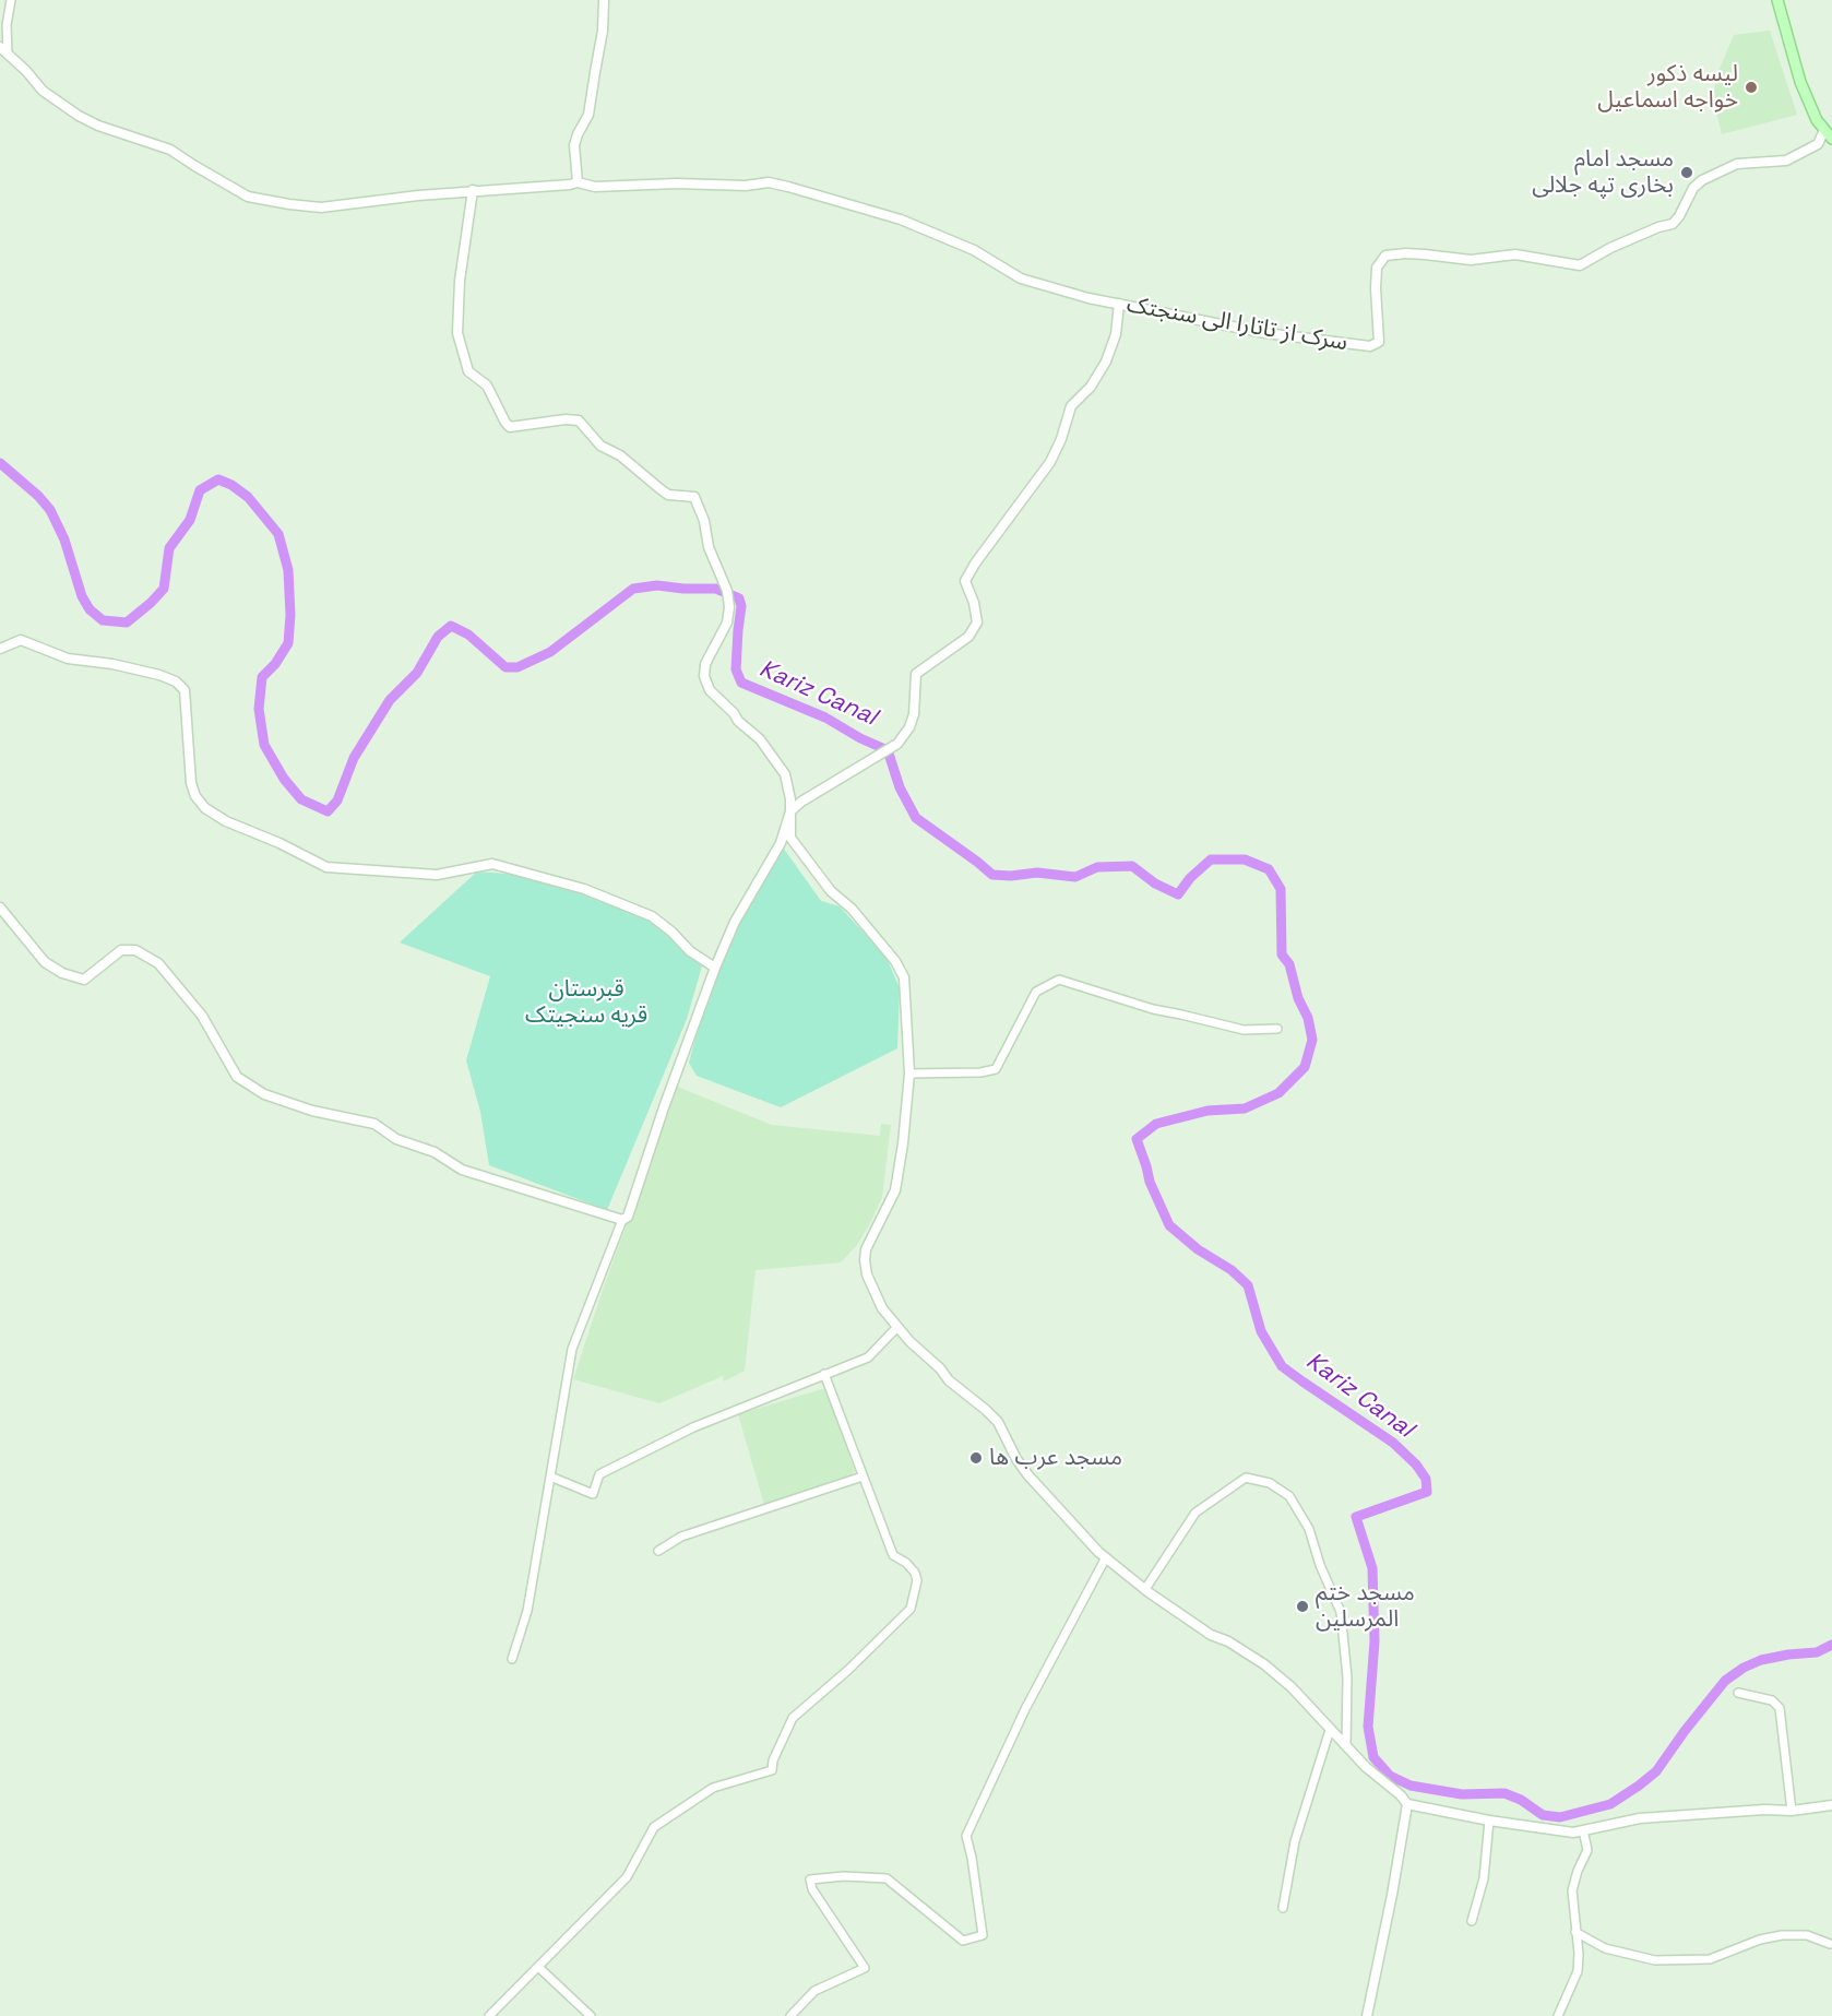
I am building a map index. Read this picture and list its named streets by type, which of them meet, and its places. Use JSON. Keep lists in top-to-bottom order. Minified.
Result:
{"streets":{"street":["سرک از تاتارا الی سنجتک"]},"water":["Kariz Canal"],"parks":["قبرستان قریه سنجیتک"],"places":["لیسه ذکور خواجه اسماعیل","مسجد امام بخاری تپه جلالی","مسجد عرب ها","مسجد ختم المرسلین"]}
